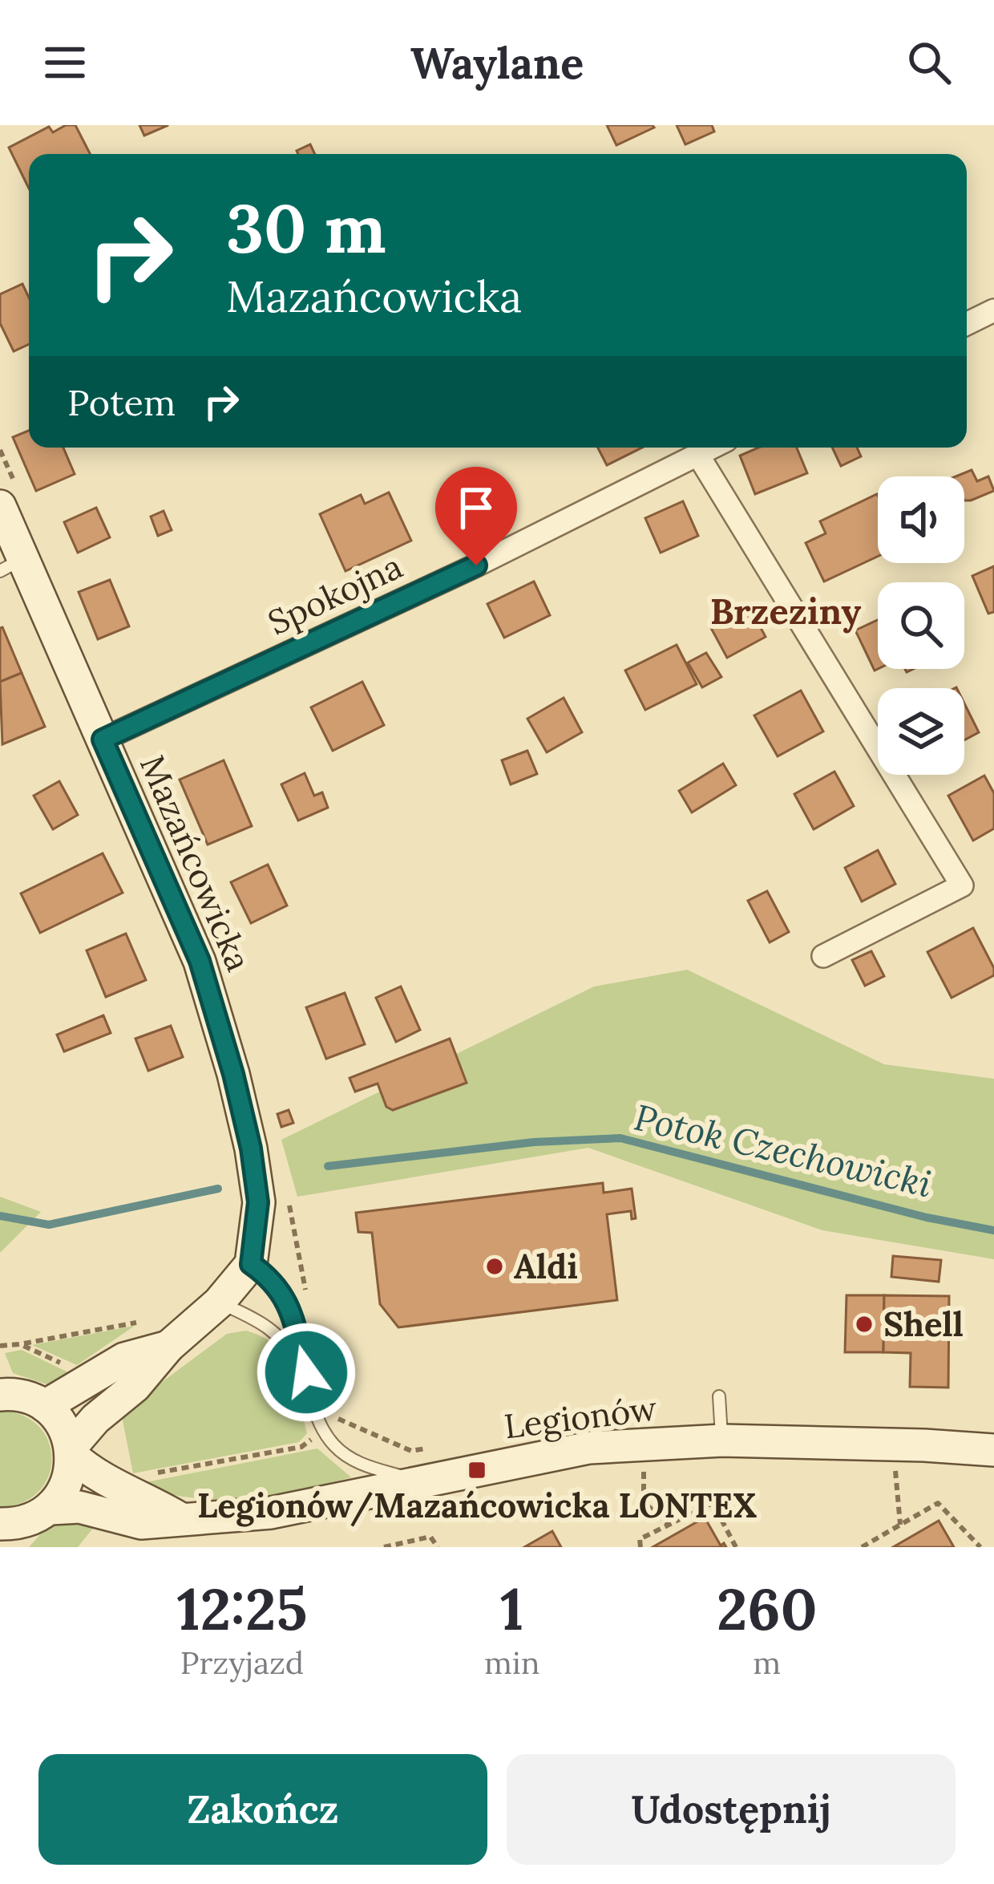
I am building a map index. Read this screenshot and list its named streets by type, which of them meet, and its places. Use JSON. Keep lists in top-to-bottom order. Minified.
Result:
{"streets":{"street":["Spokojna","Mazańcowicka","Legionów"]},"crossings":[["Spokojna","Mazańcowicka"]],"districts":["Brzeziny"],"water":["Potok Czechowicki"],"places":{"other":["Aldi","Shell"],"transit":["Legionów/Mazańcowicka LONTEX"]},"page":{"header":"Waylane","turn":["30 m","Mazańcowicka"],"then":"Potem","eta":["12:25","Przyjazd","1","min","260","m"],"buttons":["Zakończ","Udostępnij"]}}
